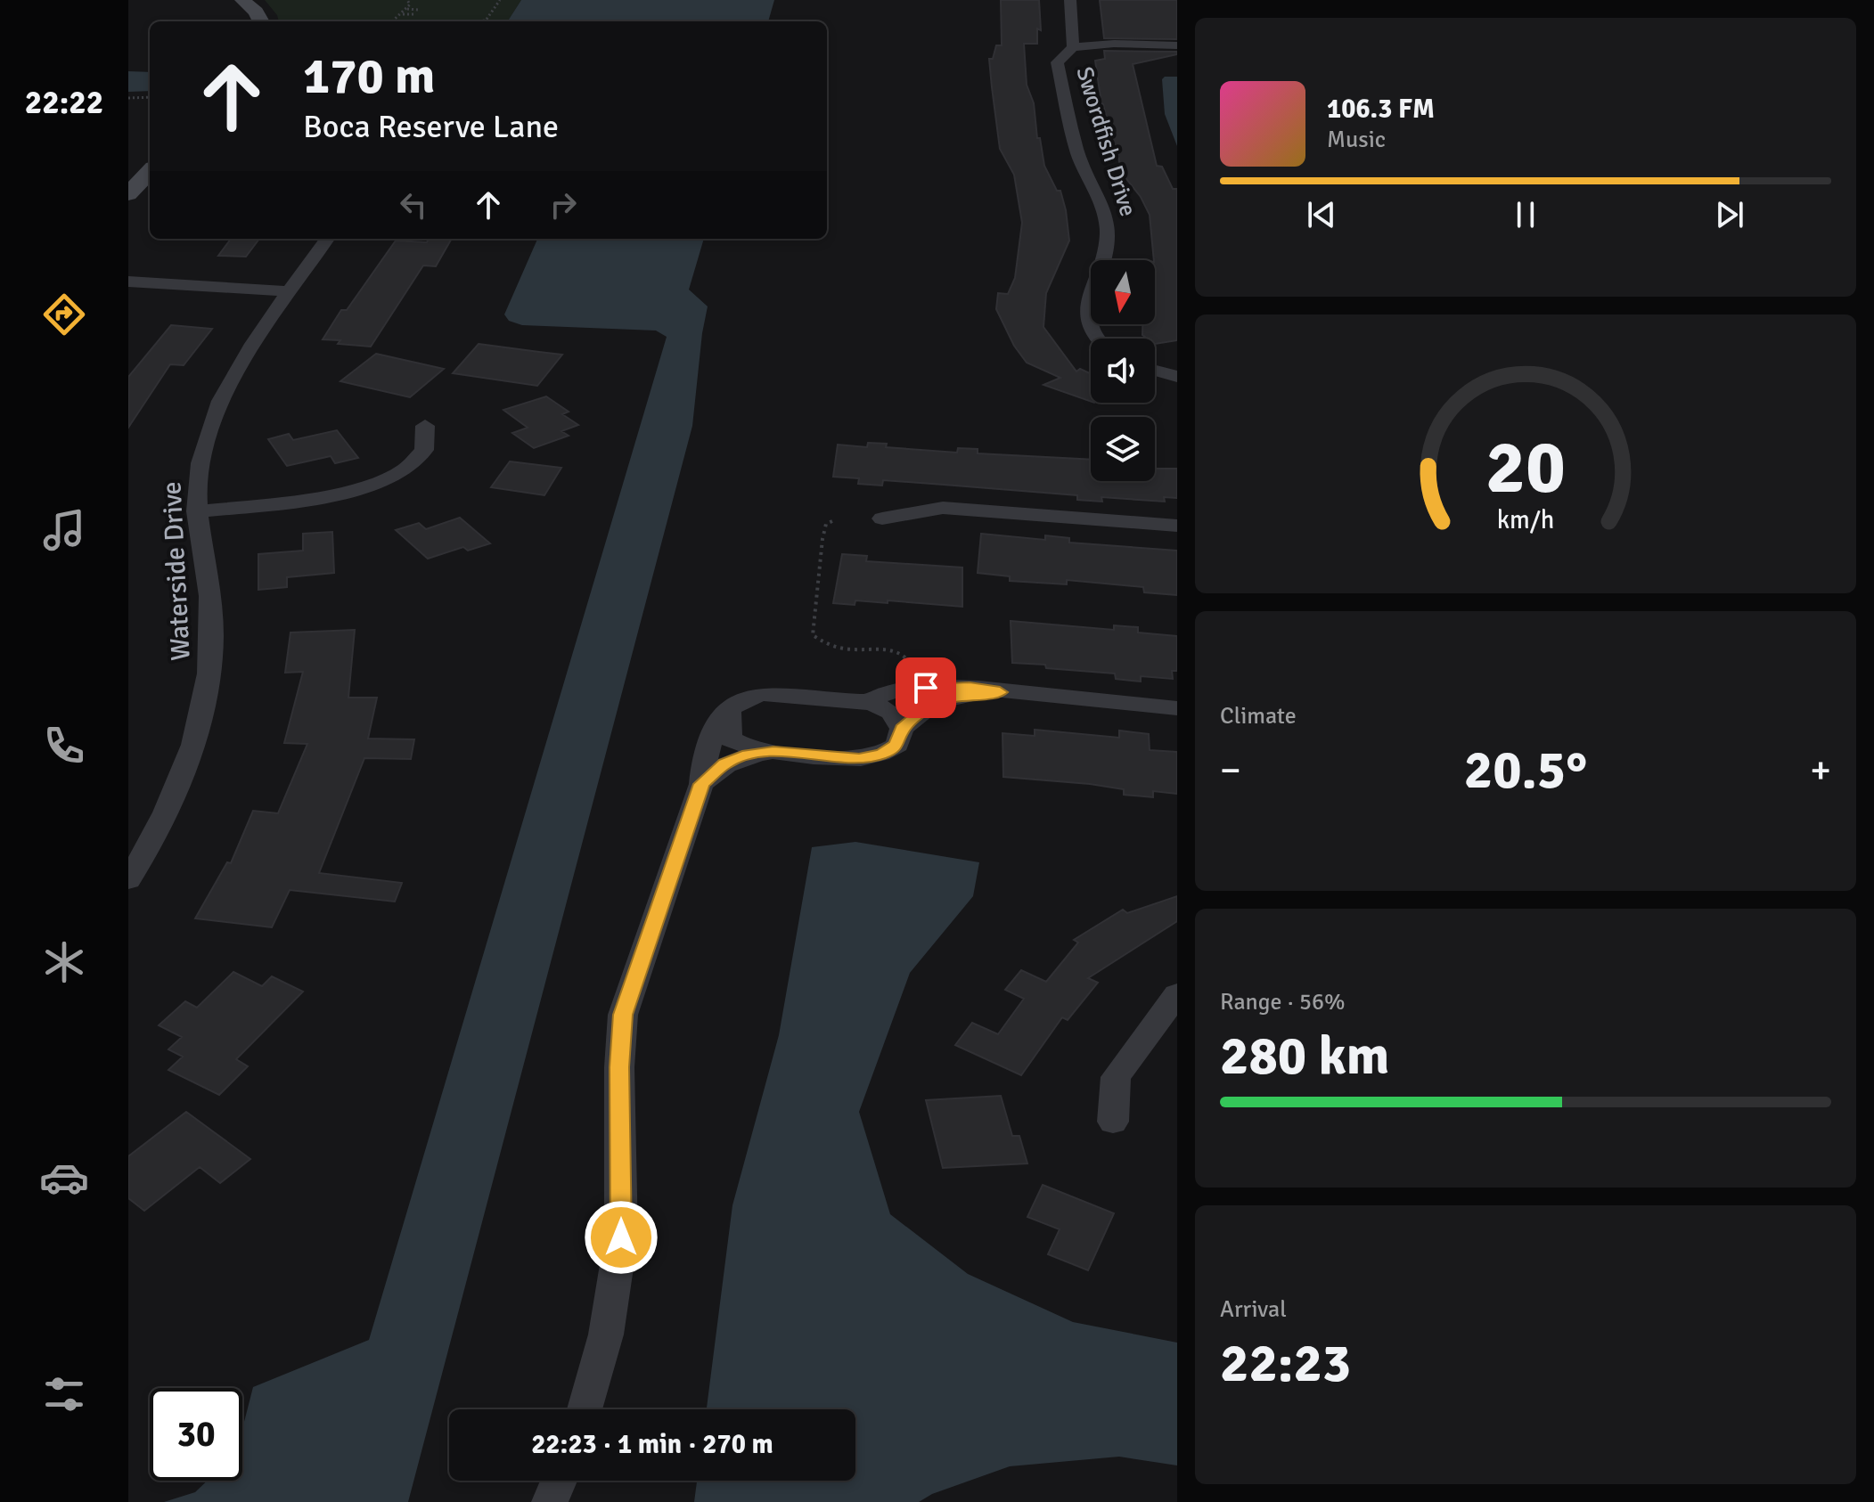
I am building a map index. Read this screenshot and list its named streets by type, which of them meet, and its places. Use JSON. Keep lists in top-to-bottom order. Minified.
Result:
{"streets":{"street":["Swordfish Drive","Waterside Drive"]},"north":"bottom","page":{"tabs":"22:22","turn":["170 m","Boca Reserve Lane"],"song":["106.3 FM","Music"],"tile":["Climate",["Range · 56%","280 km"],["Arrival","22:23"]],"heat":["−","20.5°","+"],"limit":"30","trip":"22:23 · 1 min · 270 m","gauge":["20","km/h"]}}
